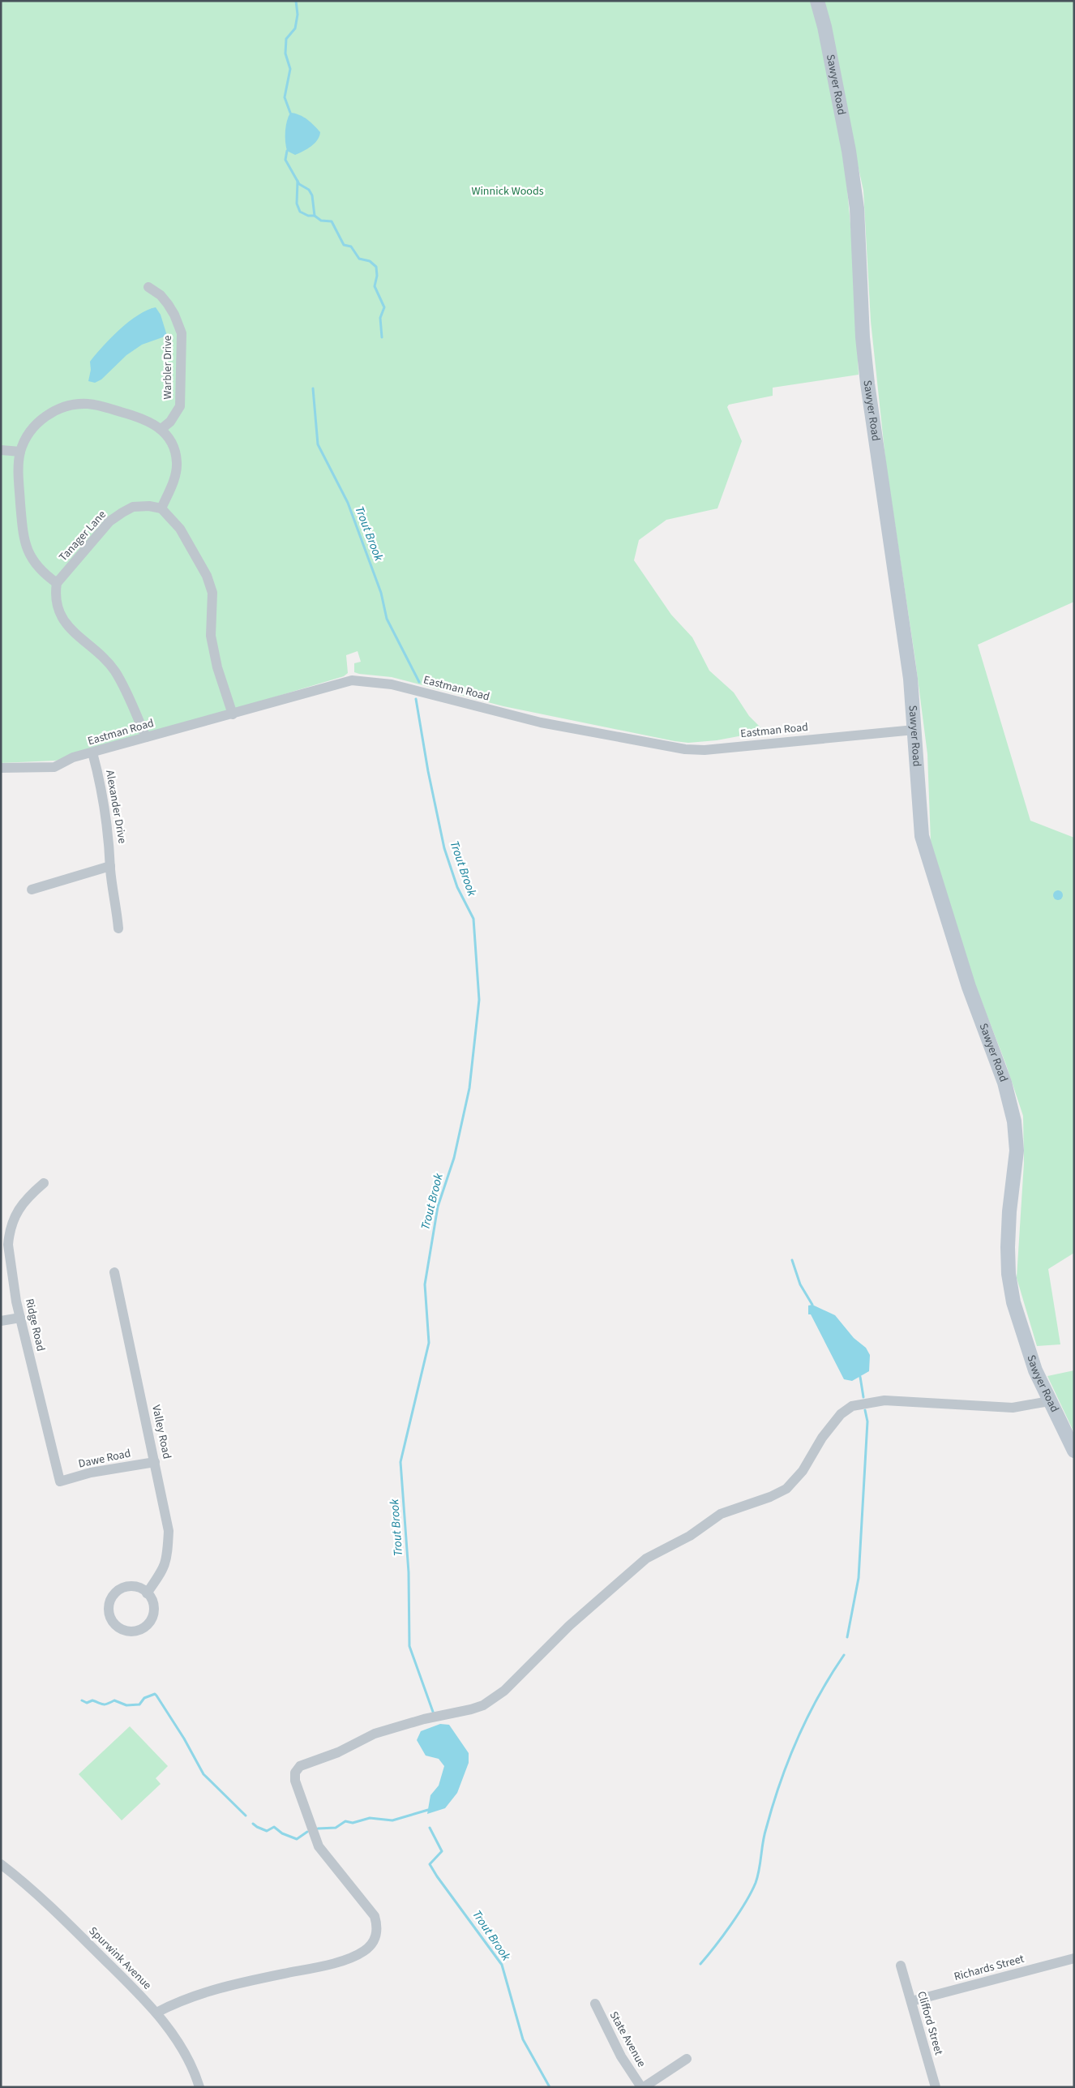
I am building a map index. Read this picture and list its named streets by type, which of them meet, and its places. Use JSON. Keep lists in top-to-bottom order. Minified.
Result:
{"streets":{"street":["Sawyer Road","Warbler Drive","Tanager Lane","Eastman Road","Alexander Drive","Ridge Road","Valley Road","Dawe Road","Spurwink Avenue","Richards Street","Clifford Street","State Avenue"]},"crossings":[["Sawyer Road","Eastman Road"],["Eastman Road","Alexander Drive"],["Ridge Road","Dawe Road"],["Valley Road","Dawe Road"],["Richards Street","Clifford Street"]],"water":["Trout Brook"],"parks":["Winnick Woods"]}
